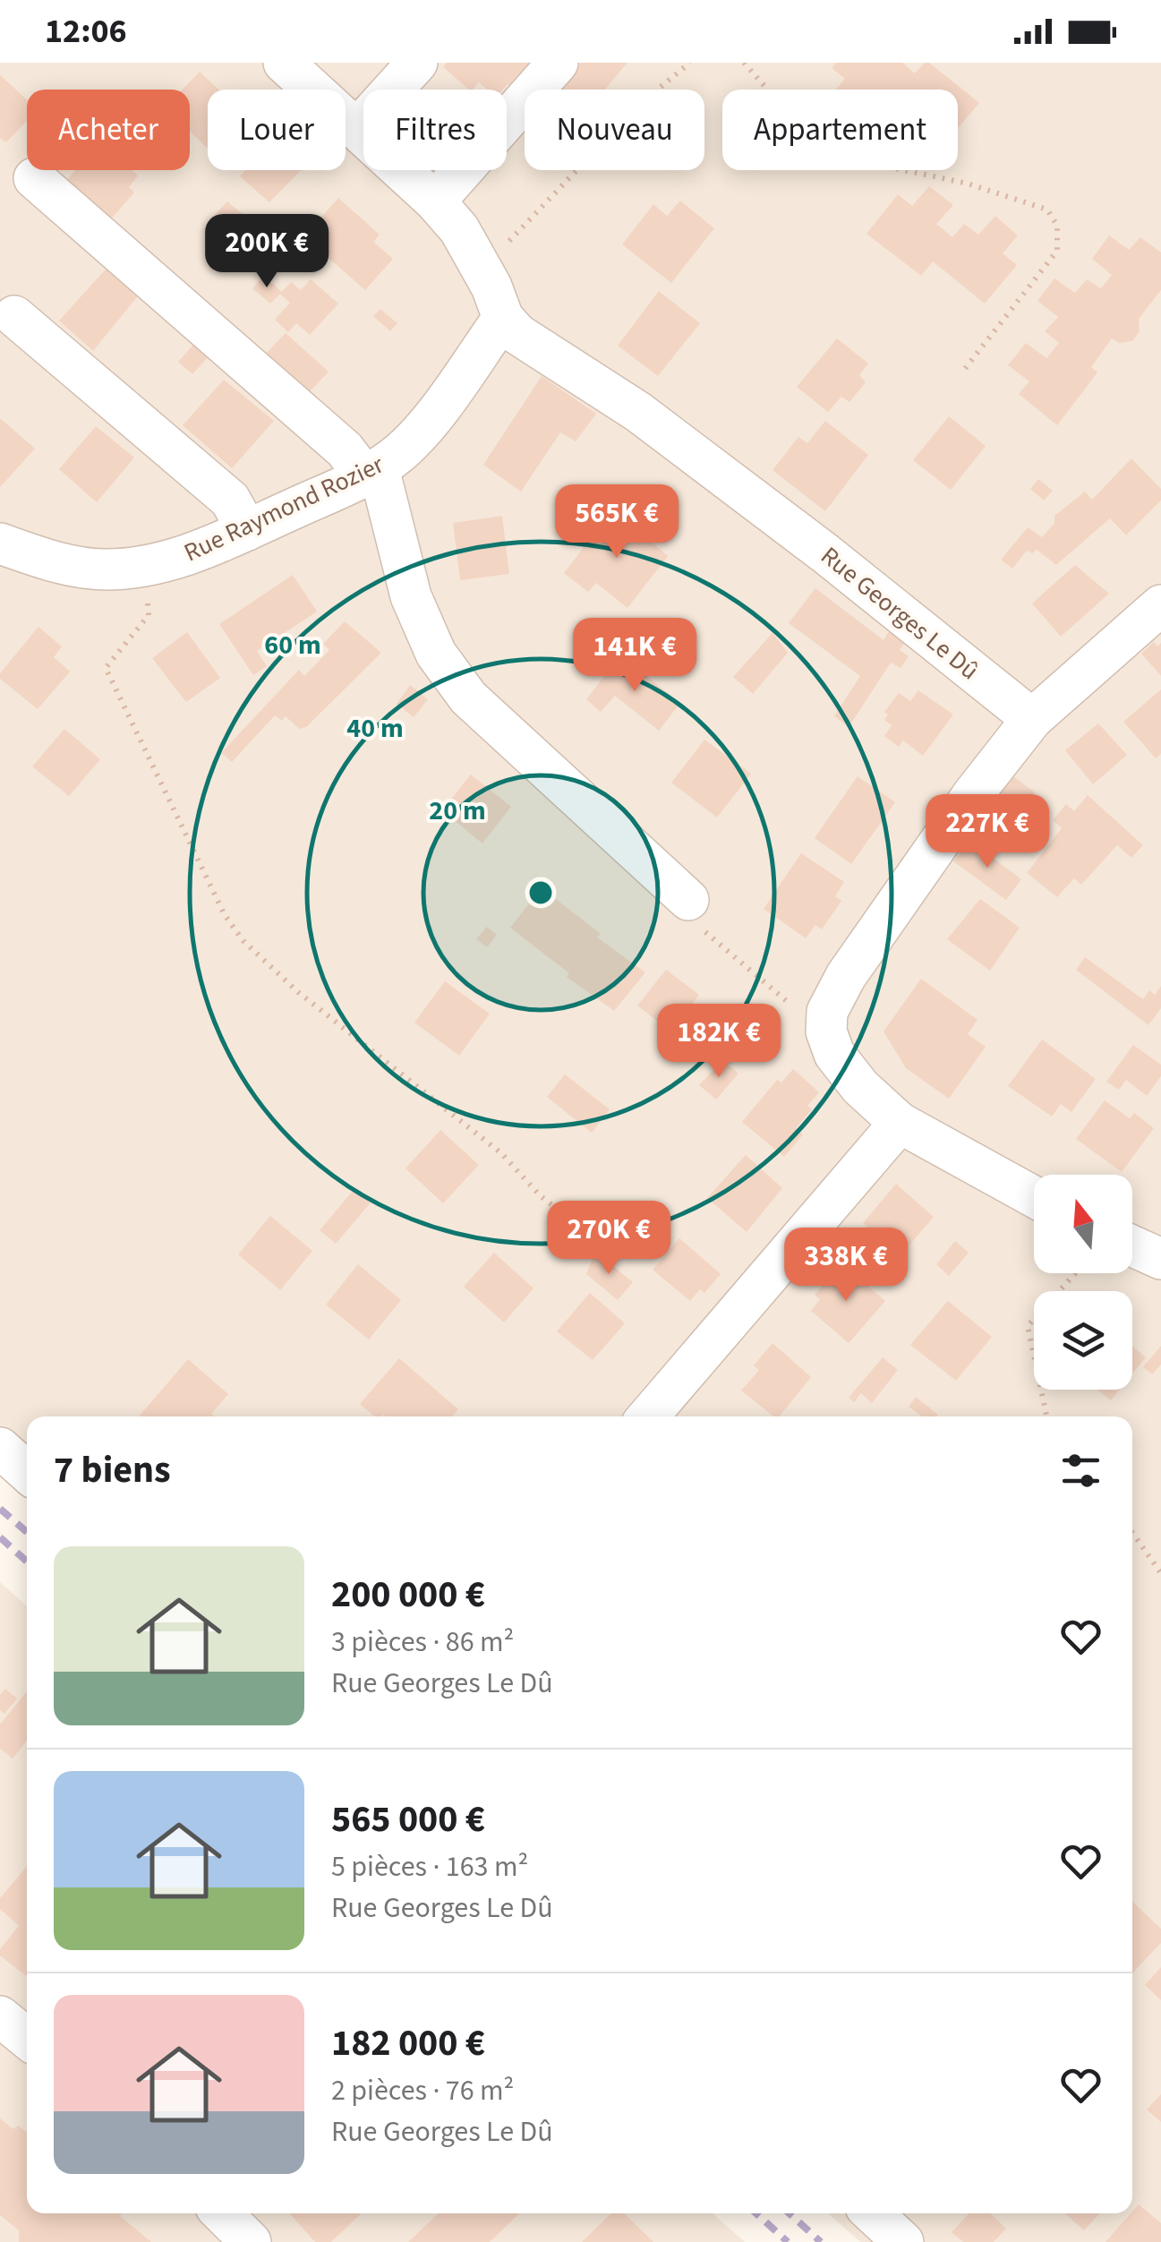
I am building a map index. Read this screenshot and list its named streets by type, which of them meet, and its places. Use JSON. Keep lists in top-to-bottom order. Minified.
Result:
{"streets":{"street":["Rue Raymond Rozier","Rue Georges Le Dû"]},"crossings":[["Rue Raymond Rozier","Rue Georges Le Dû"]],"north":"top","page":{"status":"12:06","chip":["Acheter","Louer","Filtres","Nouveau","Appartement"],"price":["200K €","565K €","141K €","227K €","182K €","270K €","338K €"],"heading":"7 biens","list":[{"name":"200 000 €","note":"3 pièces · 86 m² · Rue Georges Le Dû"},{"name":"565 000 €","note":"5 pièces · 163 m² · Rue Georges Le Dû"},{"name":"182 000 €","note":"2 pièces · 76 m² · Rue Georges Le Dû"}]},"rings":["60 m","40 m","20 m"]}
